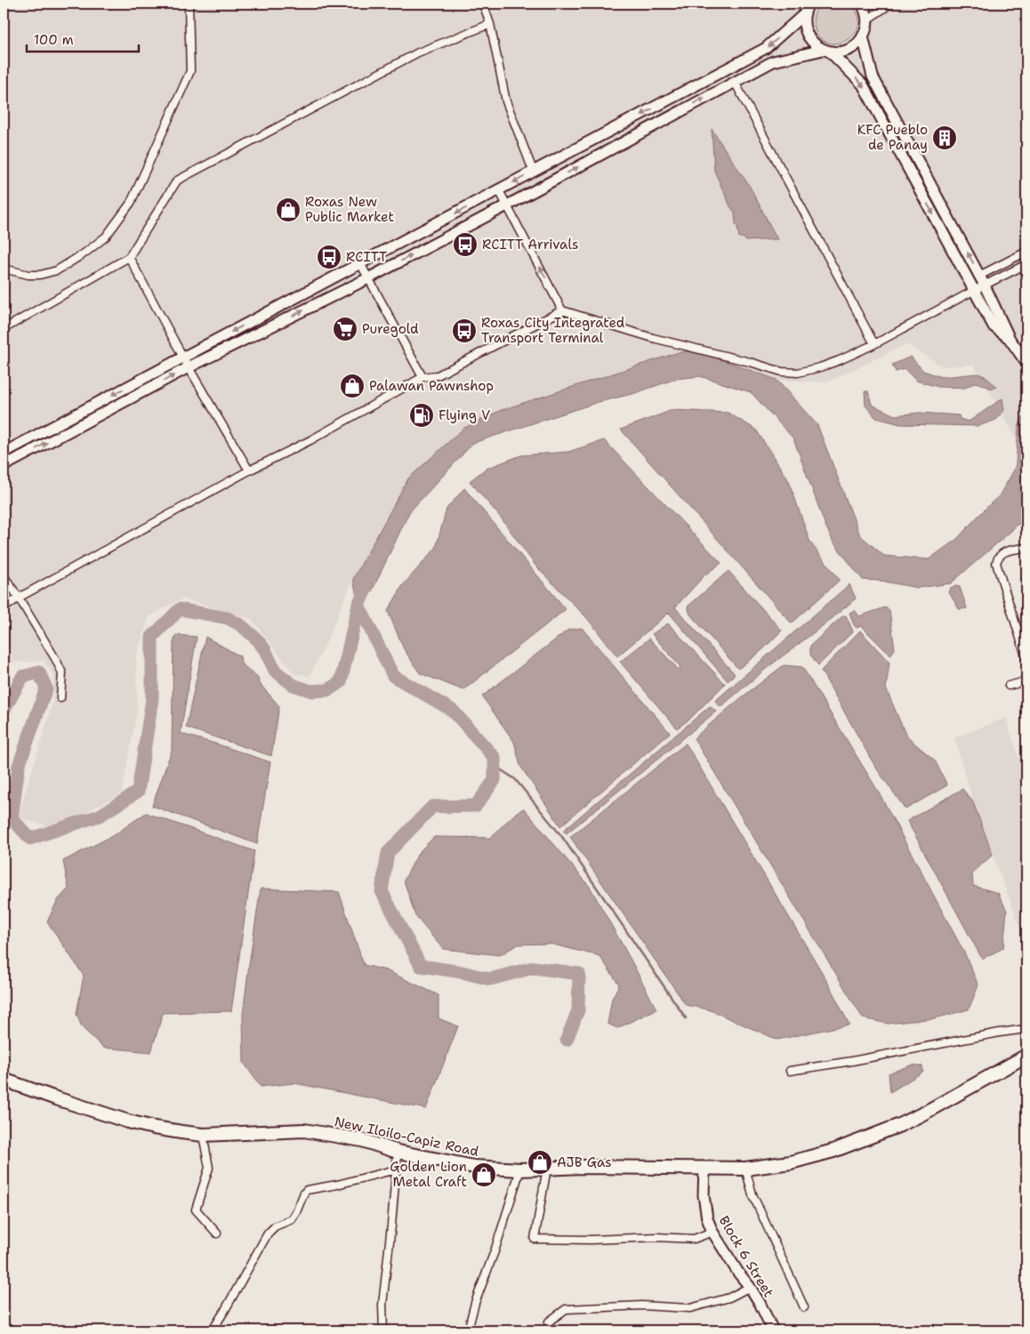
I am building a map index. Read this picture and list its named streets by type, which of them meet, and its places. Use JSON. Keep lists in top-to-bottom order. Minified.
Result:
{"streets":{"highway":["New Iloilo-Capiz Road"],"street":["Block 6 Street"]},"crossings":[["New Iloilo-Capiz Road","Block 6 Street"]],"places":{"building":["KFC Pueblo de Panay"],"shop":["Roxas New Public Market","Palawan Pawnshop","AJB Gas","Golden Lion Metal Craft"],"bus stop":["RCITT Arrivals","RCITT","Roxas City Integrated Transport Terminal"],"supermarket":["Puregold"],"fuel station":["Flying V"]},"scale_bar":"100 m"}
